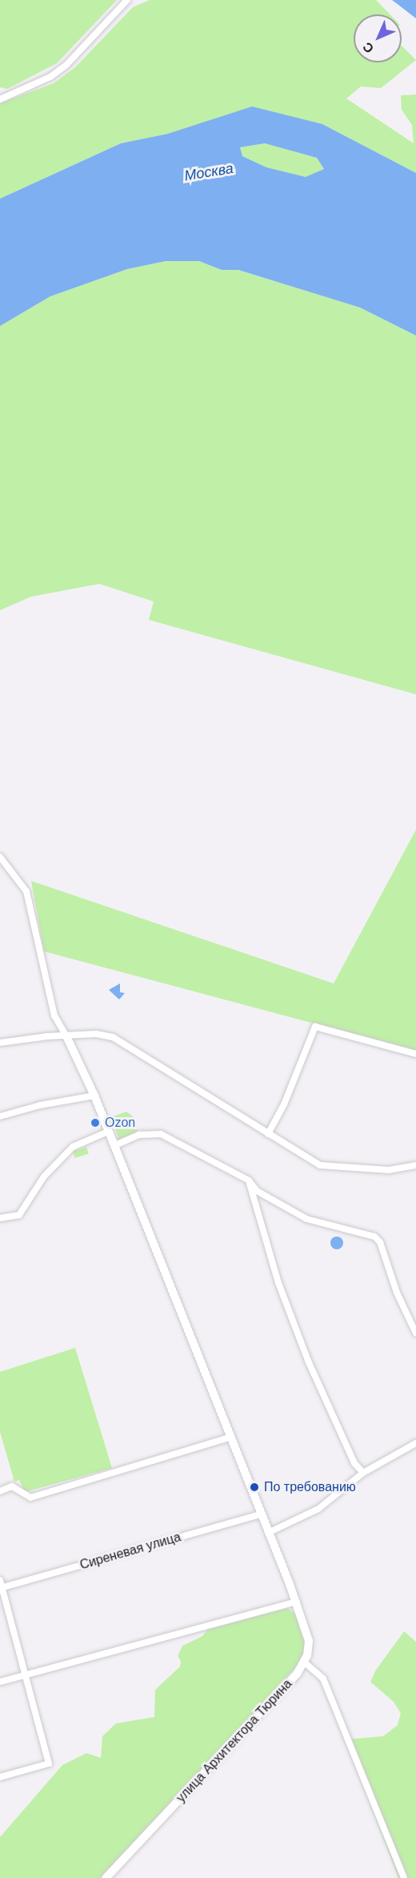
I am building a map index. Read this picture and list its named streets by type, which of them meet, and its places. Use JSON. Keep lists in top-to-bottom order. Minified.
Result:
{"streets":{"street":["Сиреневая улица","улица Архитектора Тюрина"]},"water":["Москва"],"places":["Ozon","По требованию"],"north":"bottom left"}
